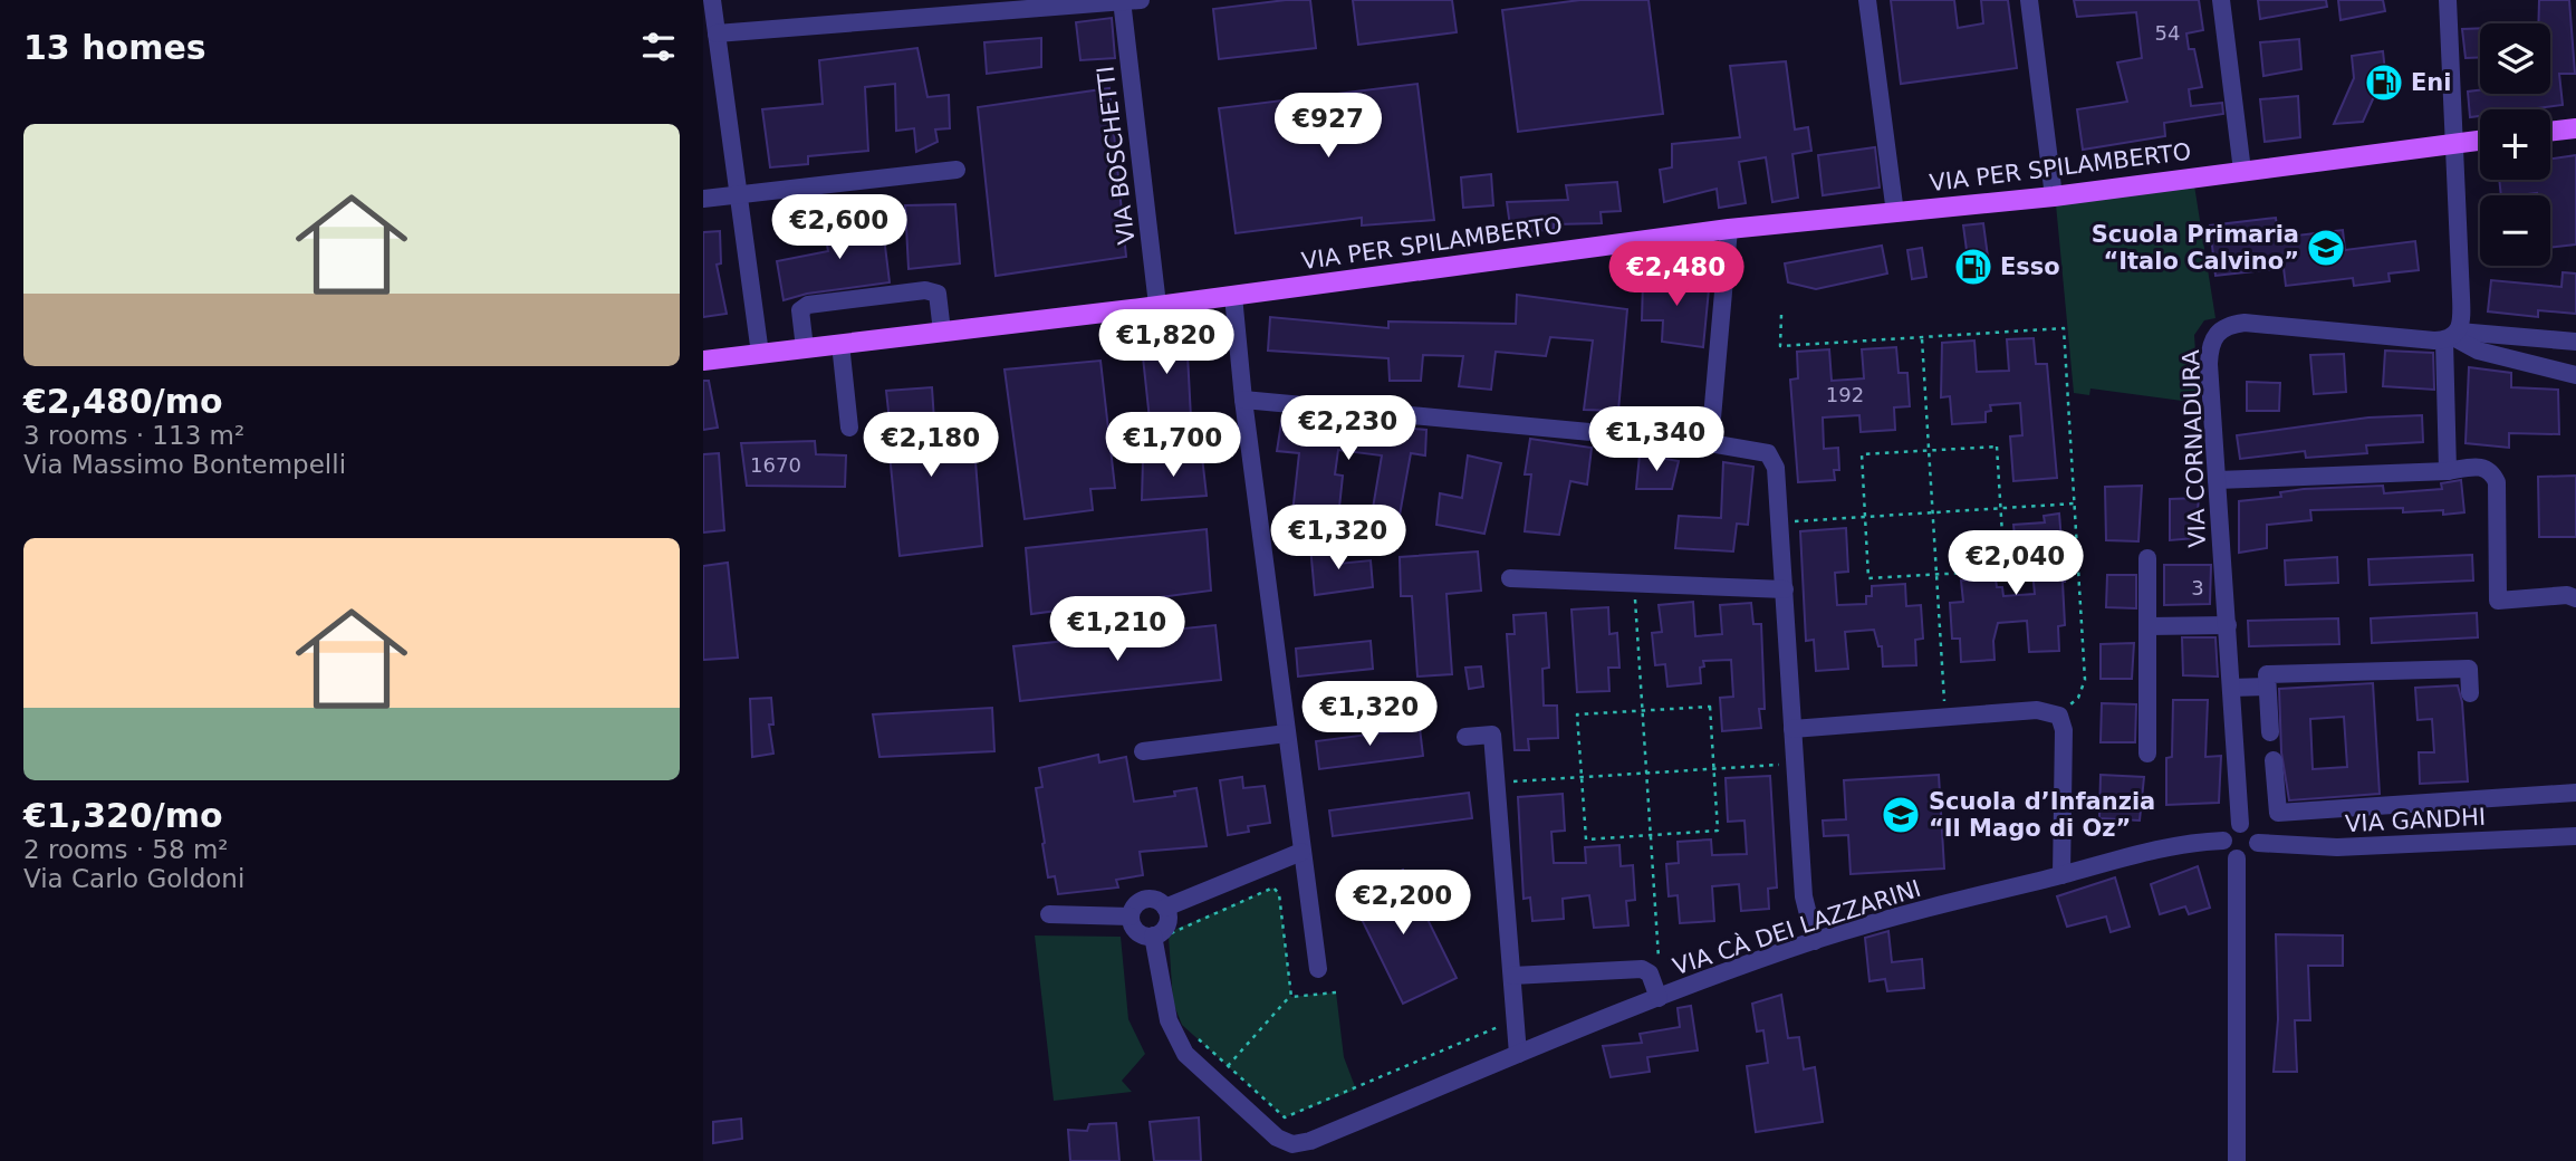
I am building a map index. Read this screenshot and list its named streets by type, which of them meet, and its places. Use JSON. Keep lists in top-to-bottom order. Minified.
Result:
{"streets":{"main road":["VIA PER SPILAMBERTO"],"street":["VIA BOSCHETTI","VIA CORNADURA","VIA GANDHI","VIA CÀ DEI LAZZARINI"]},"crossings":[["VIA BOSCHETTI","VIA PER SPILAMBERTO"],["VIA CORNADURA","VIA GANDHI"],["VIA CORNADURA","VIA CÀ DEI LAZZARINI"],["VIA GANDHI","VIA CÀ DEI LAZZARINI"]],"places":{"fuel station":["Eni","Esso"],"school or university":["Scuola Primaria “Italo Calvino”","Scuola d’Infanzia “Il Mago di Oz”"]},"house_numbers":["54","192","1670","3"],"page":{"heading":"13 homes","map_buttons":["+","−"],"price":["€927","€2,600","€2,480","€1,820","€2,230","€1,340","€2,180","€1,700","€1,320","€2,040","€1,210","€1,320","€2,200"],"list":[{"name":"€2,480/mo","note":"3 rooms · 113 m² · Via Massimo Bontempelli"},{"name":"€1,320/mo","note":"2 rooms · 58 m² · Via Carlo Goldoni"}]}}
